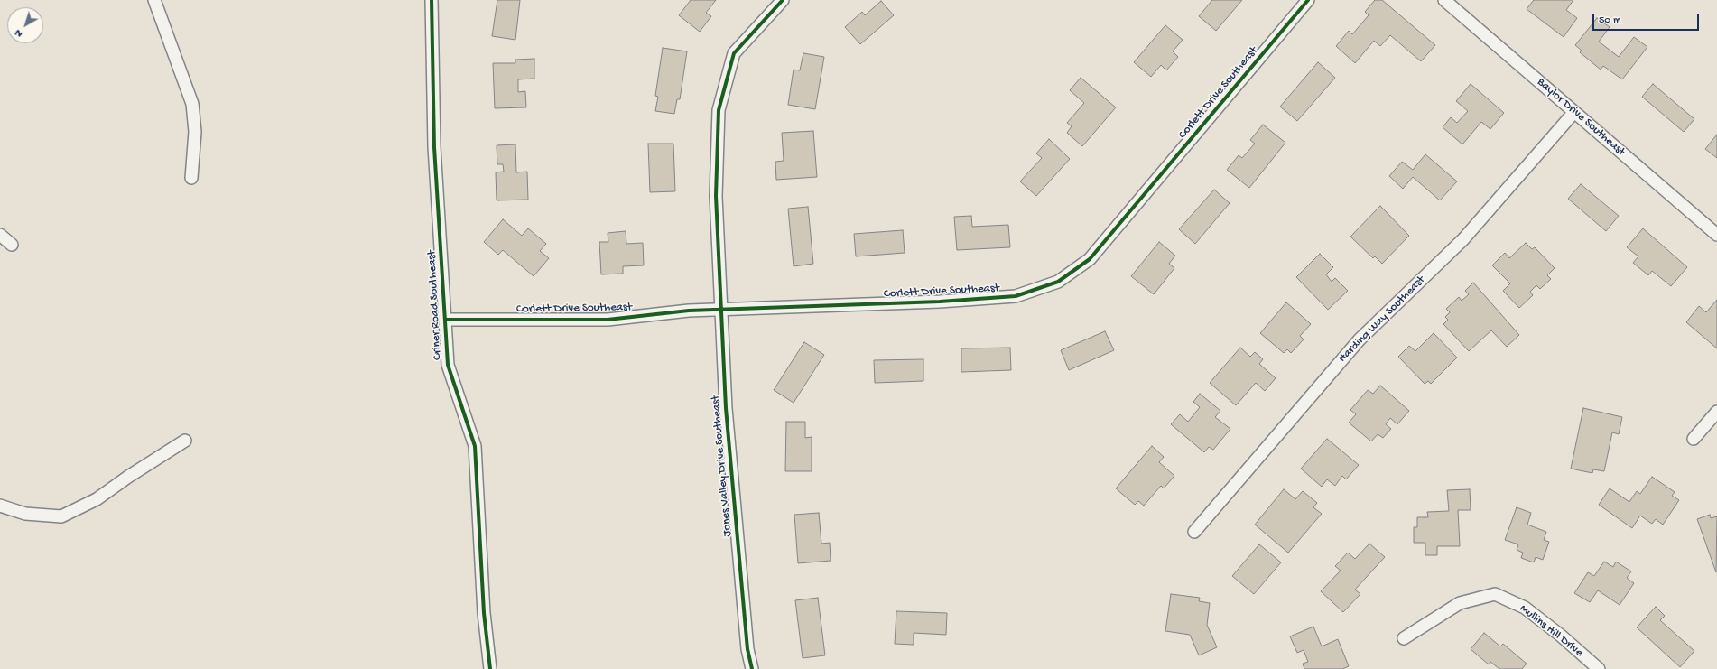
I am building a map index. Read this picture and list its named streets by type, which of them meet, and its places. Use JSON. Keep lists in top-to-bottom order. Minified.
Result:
{"streets":{"street":["Corlett Drive Southeast","Baylor Drive Southeast","Criner Road Southeast","Harding Way Southeast","Jones Valley Drive Southeast","Mullins Hill Drive"]},"crossings":[["Corlett Drive Southeast","Criner Road Southeast"],["Corlett Drive Southeast","Jones Valley Drive Southeast"],["Baylor Drive Southeast","Harding Way Southeast"]],"scale_bar":"50 m","north":"bottom left"}
